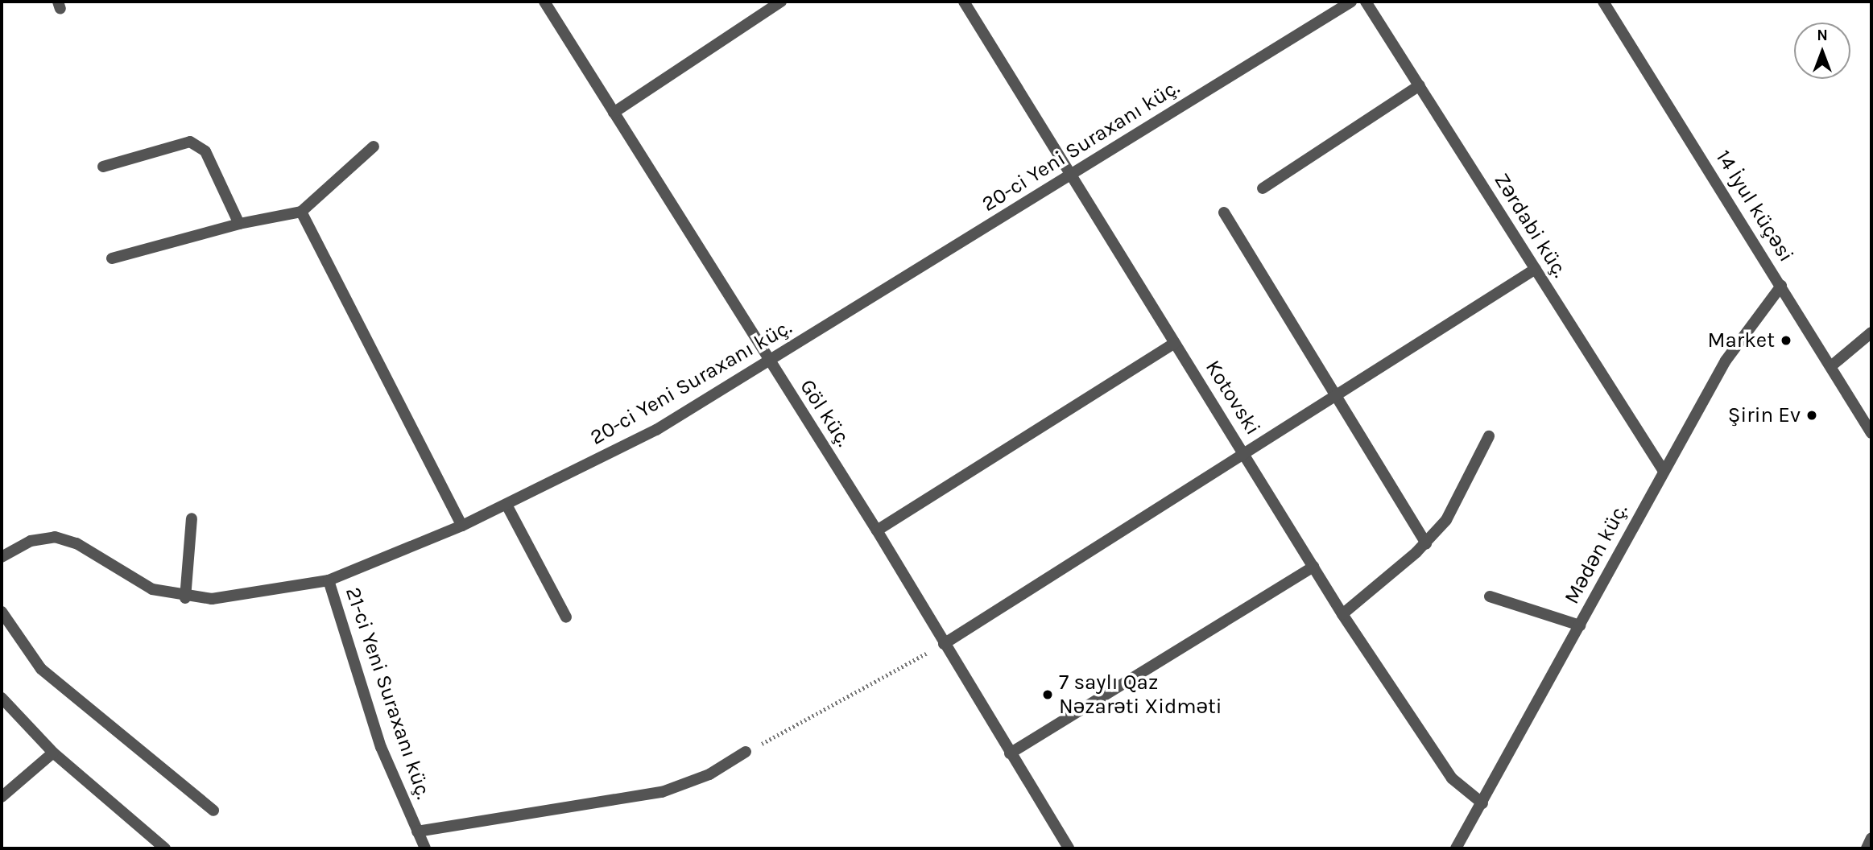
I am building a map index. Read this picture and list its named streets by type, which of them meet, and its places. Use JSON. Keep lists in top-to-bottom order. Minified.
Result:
{"streets":{"street":["20-ci Yeni Suraxanı küç.","14 İyul küçəsi","Zərdabi küç.","Kotovski","Göl küç.","Mədən küç.","21-ci Yeni Suraxanı küç."]},"crossings":[["20-ci Yeni Suraxanı küç.","Kotovski"],["20-ci Yeni Suraxanı küç.","Göl küç."],["20-ci Yeni Suraxanı küç.","21-ci Yeni Suraxanı küç."],["14 İyul küçəsi","Mədən küç."],["Zərdabi küç.","Mədən küç."],["Kotovski","Mədən küç."]],"places":["Market","Şirin Ev","7 saylı Qaz Nəzarəti Xidməti"],"north":"top"}
